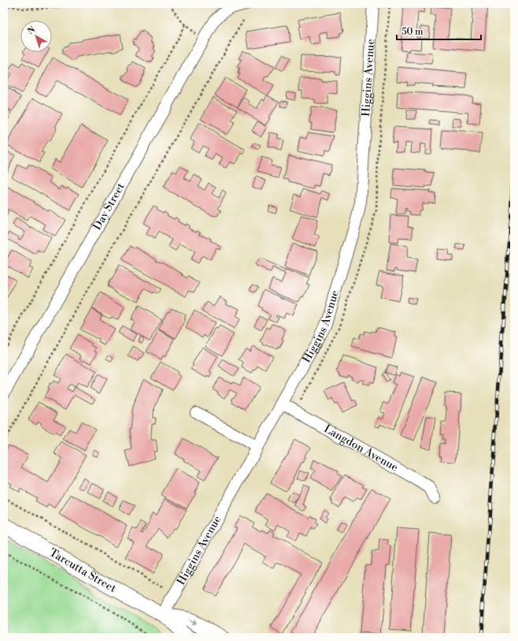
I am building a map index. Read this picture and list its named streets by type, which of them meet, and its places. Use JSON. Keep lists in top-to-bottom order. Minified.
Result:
{"streets":{"street":["Higgins Avenue","Day Street","Langdon Avenue","Tarcutta Street"]},"crossings":[["Higgins Avenue","Langdon Avenue"],["Higgins Avenue","Tarcutta Street"]],"scale_bar":"50 m","north":"top left"}
